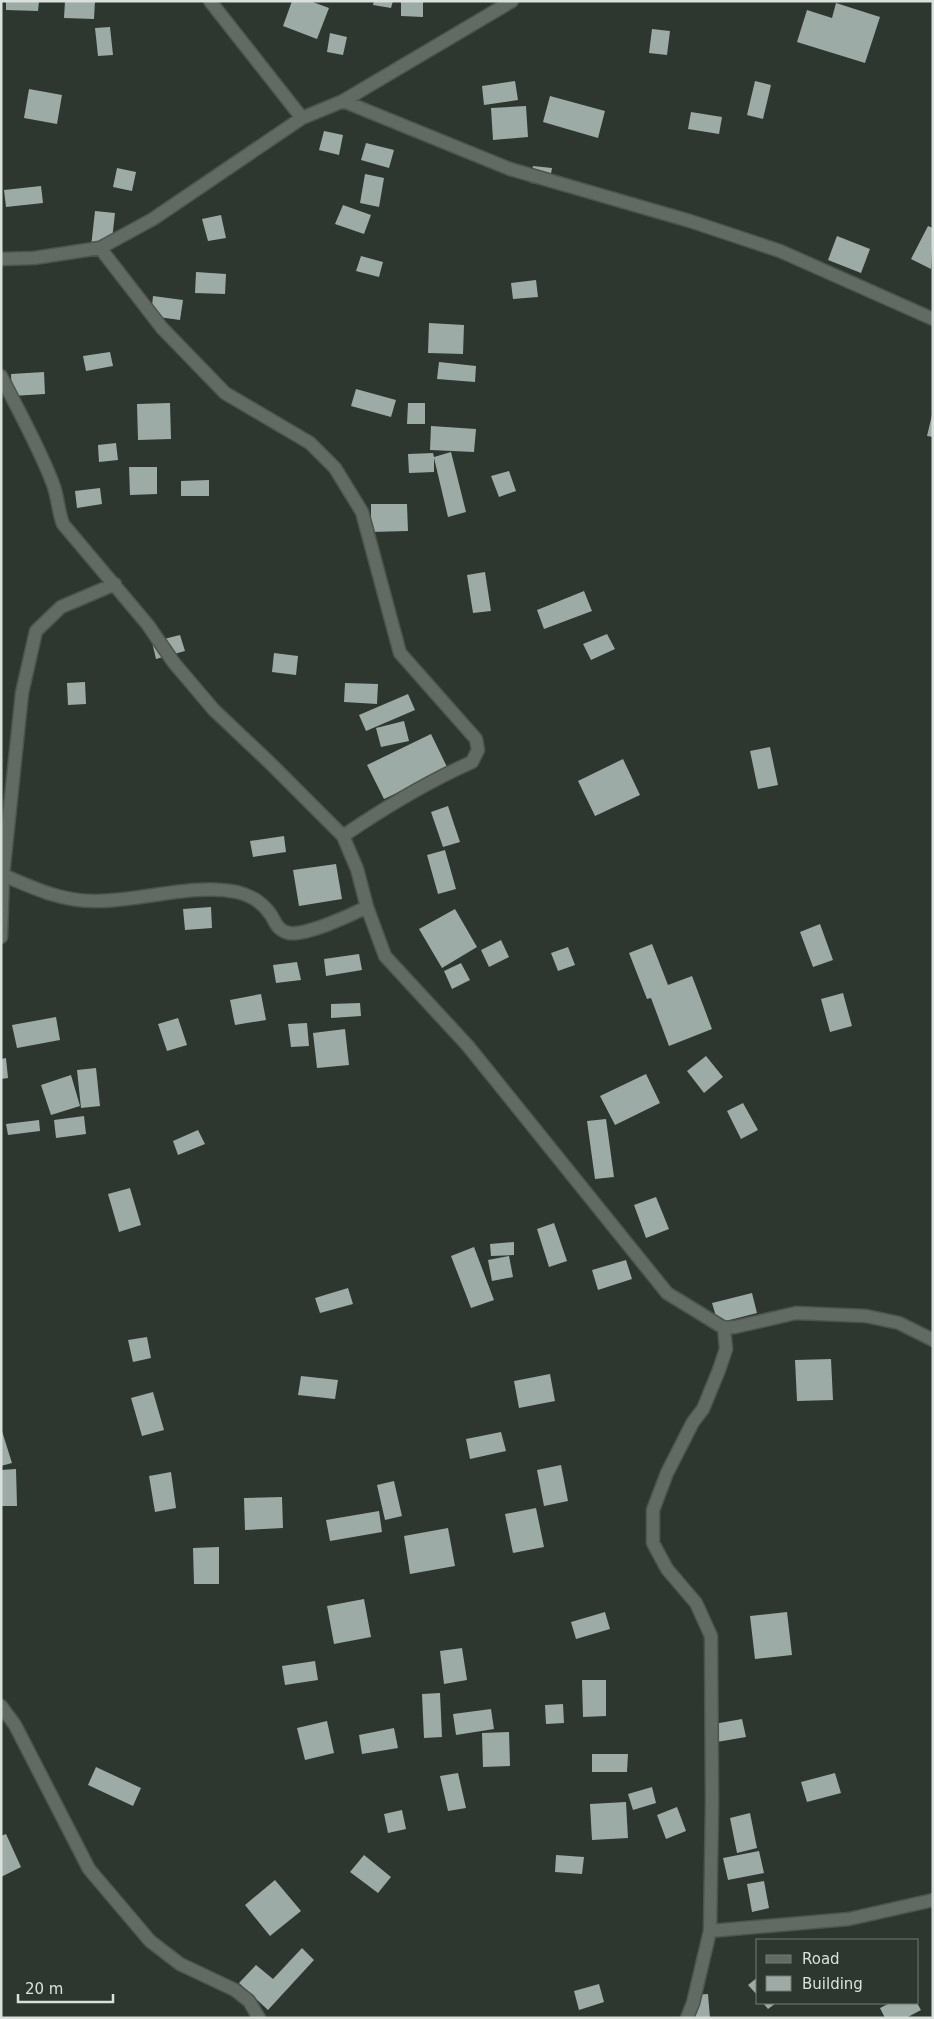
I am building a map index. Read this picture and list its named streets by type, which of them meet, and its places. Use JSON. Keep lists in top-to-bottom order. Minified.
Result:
{"legend":["Road","Building"],"scale_bar":"20 m"}
